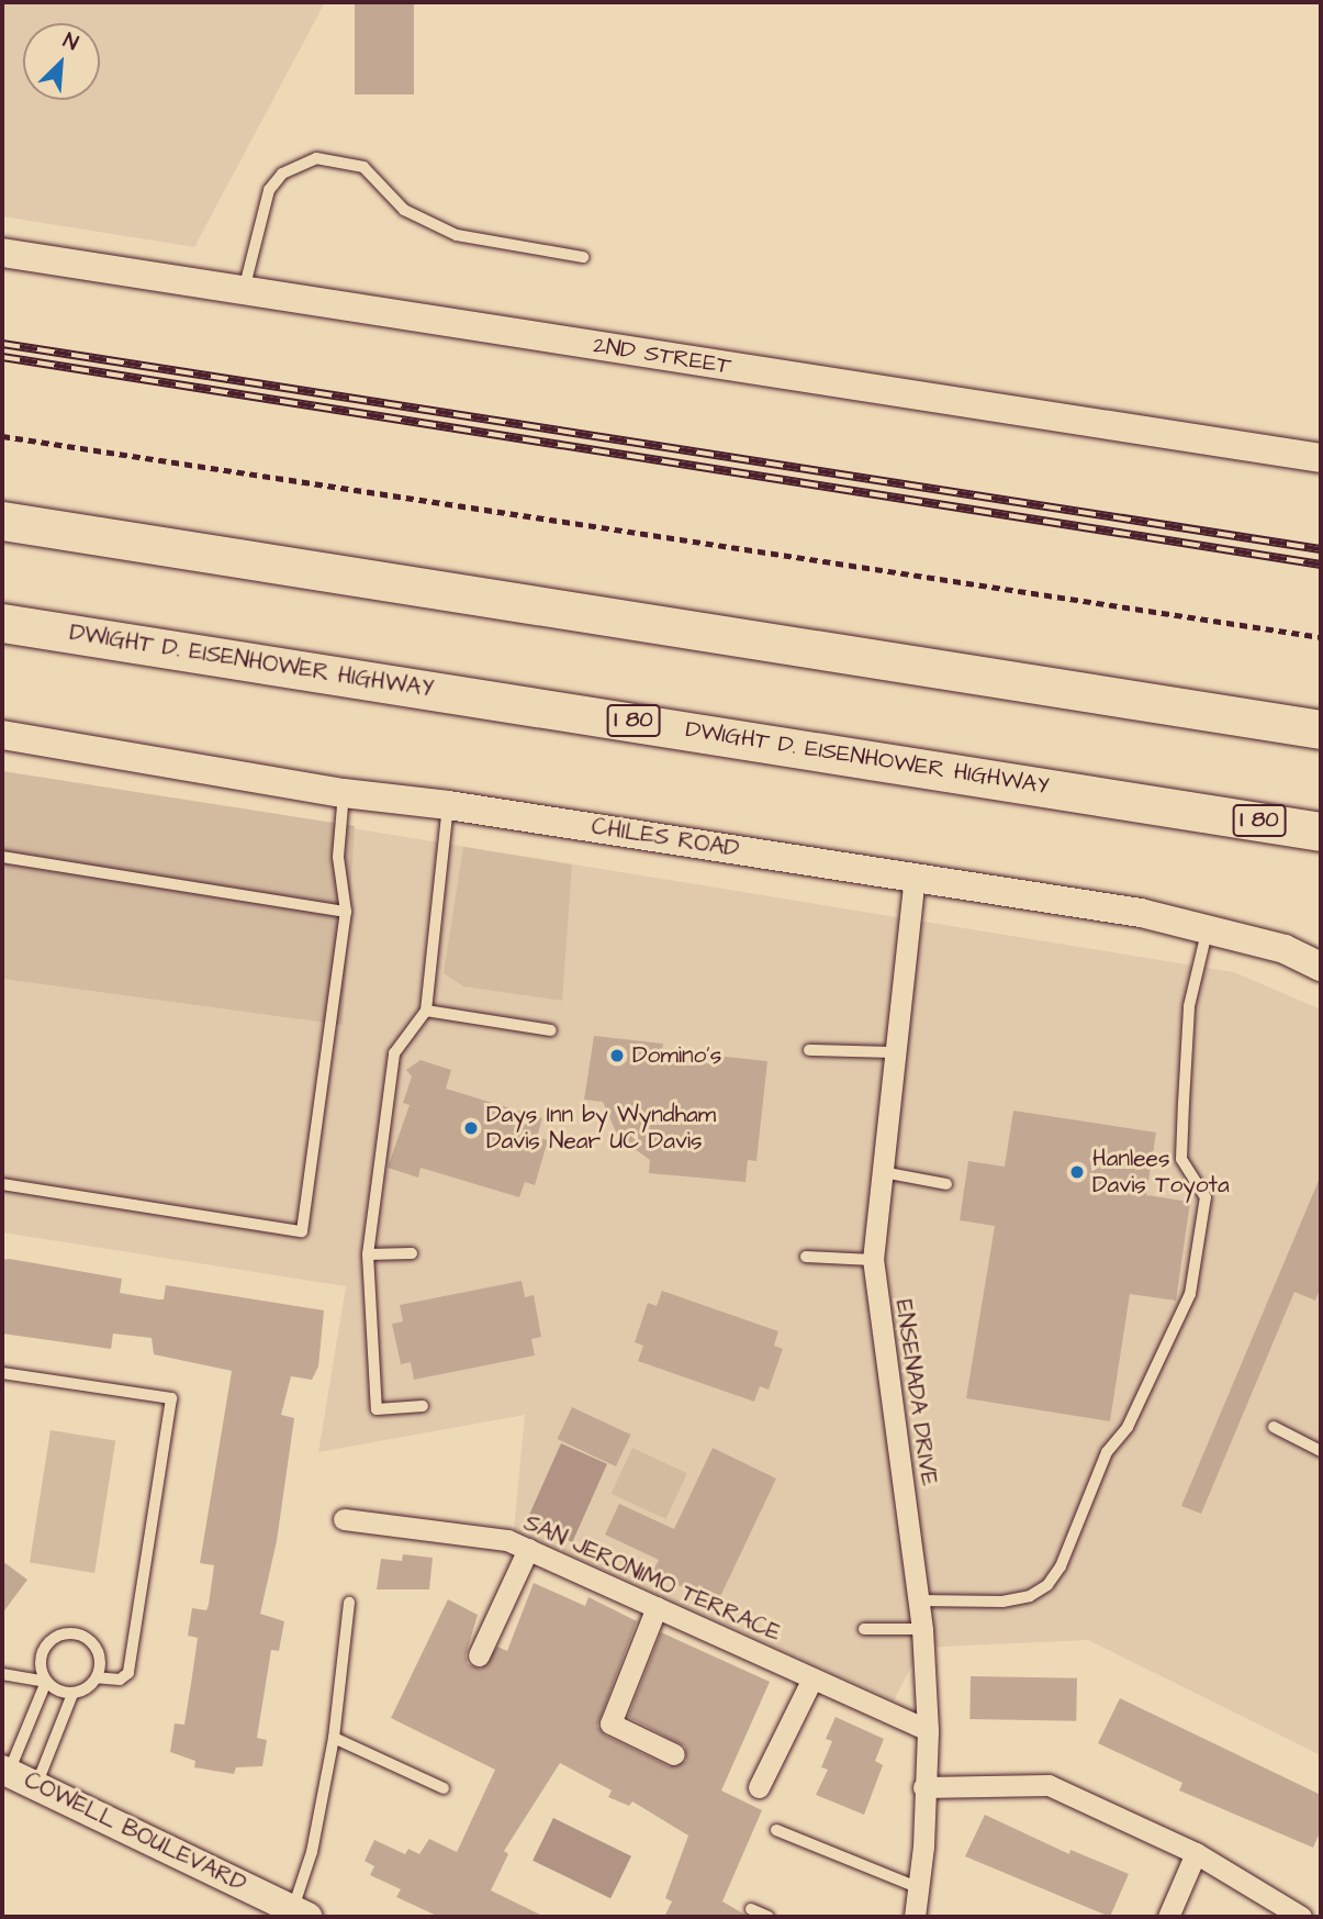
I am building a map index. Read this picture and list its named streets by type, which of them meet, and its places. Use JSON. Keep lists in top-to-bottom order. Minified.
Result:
{"streets":{"highway":["DWIGHT D. EISENHOWER HIGHWAY","I 80"],"street":["2ND STREET","CHILES ROAD","ENSENADA DRIVE","SAN JERONIMO TERRACE","COWELL BOULEVARD"]},"crossings":[["CHILES ROAD","ENSENADA DRIVE"],["ENSENADA DRIVE","SAN JERONIMO TERRACE"]],"places":["Domino's","Days Inn by Wyndham Davis Near UC Davis","Hanlees Davis Toyota"],"north":"top right"}
